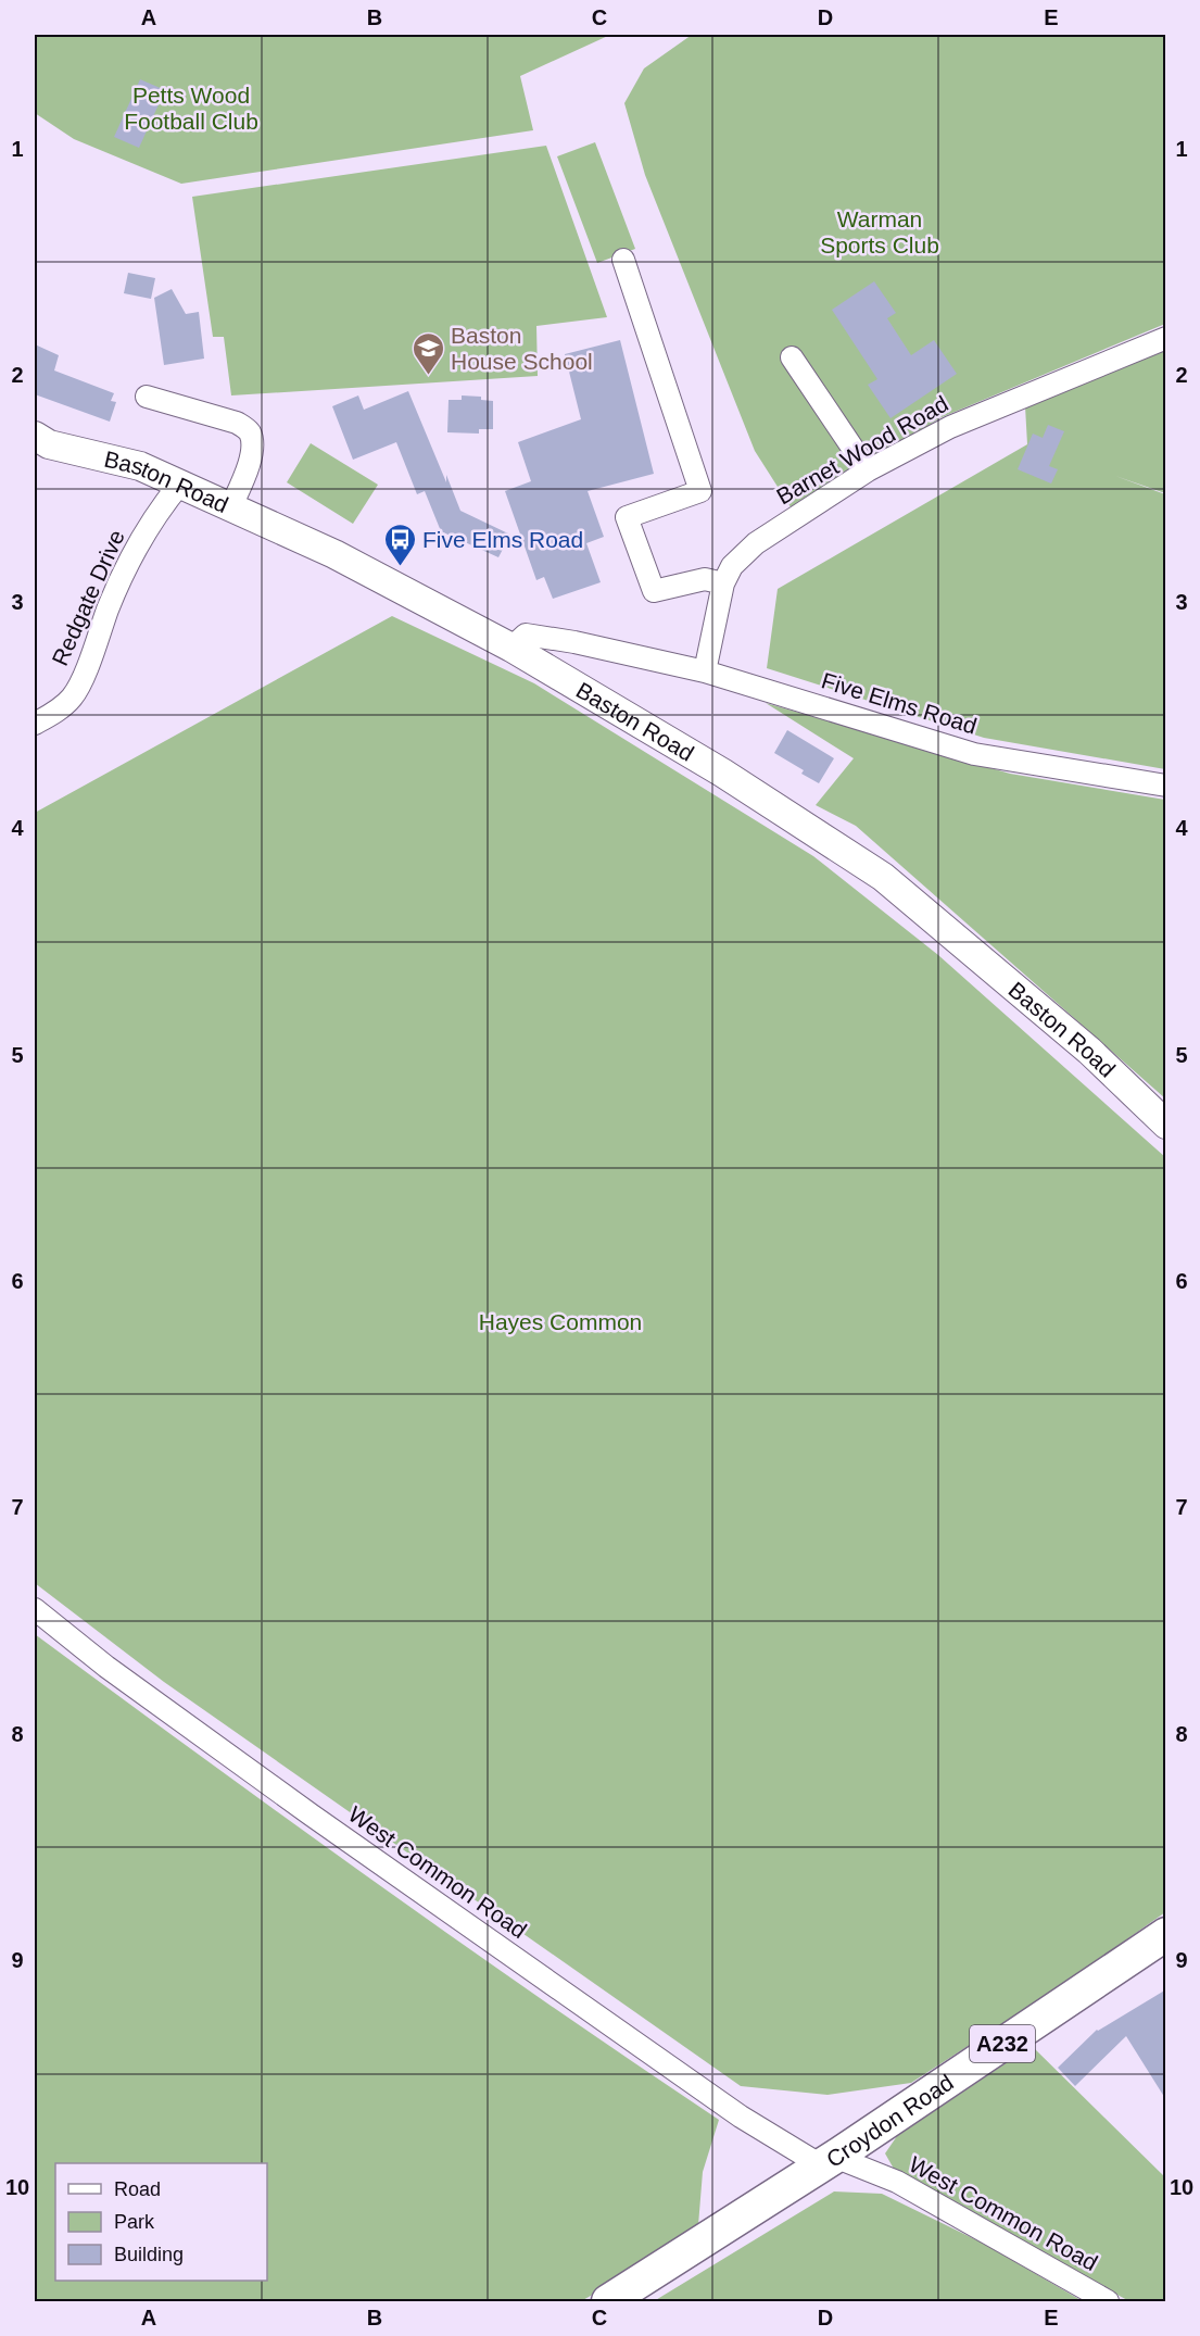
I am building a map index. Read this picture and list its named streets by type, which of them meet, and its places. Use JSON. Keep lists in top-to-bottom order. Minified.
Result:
{"streets":{"highway":["A232","Croydon Road"],"main road":["Baston Road"],"street":["Barnet Wood Road","Redgate Drive","Five Elms Road","West Common Road"]},"crossings":[["Barnet Wood Road","Five Elms Road"],["Baston Road","Redgate Drive"],["Baston Road","Five Elms Road"],["West Common Road","Croydon Road"]],"parks":["Petts Wood Football Club","Warman Sports Club","Hayes Common"],"places":{"school or university":["Baston House School"],"bus stop":["Five Elms Road"]},"legend":["Road","Park","Building"],"grid":{"columns":["A","B","C","D","E"],"rows":["1","2","3","4","5","6","7","8","9","10"]}}
